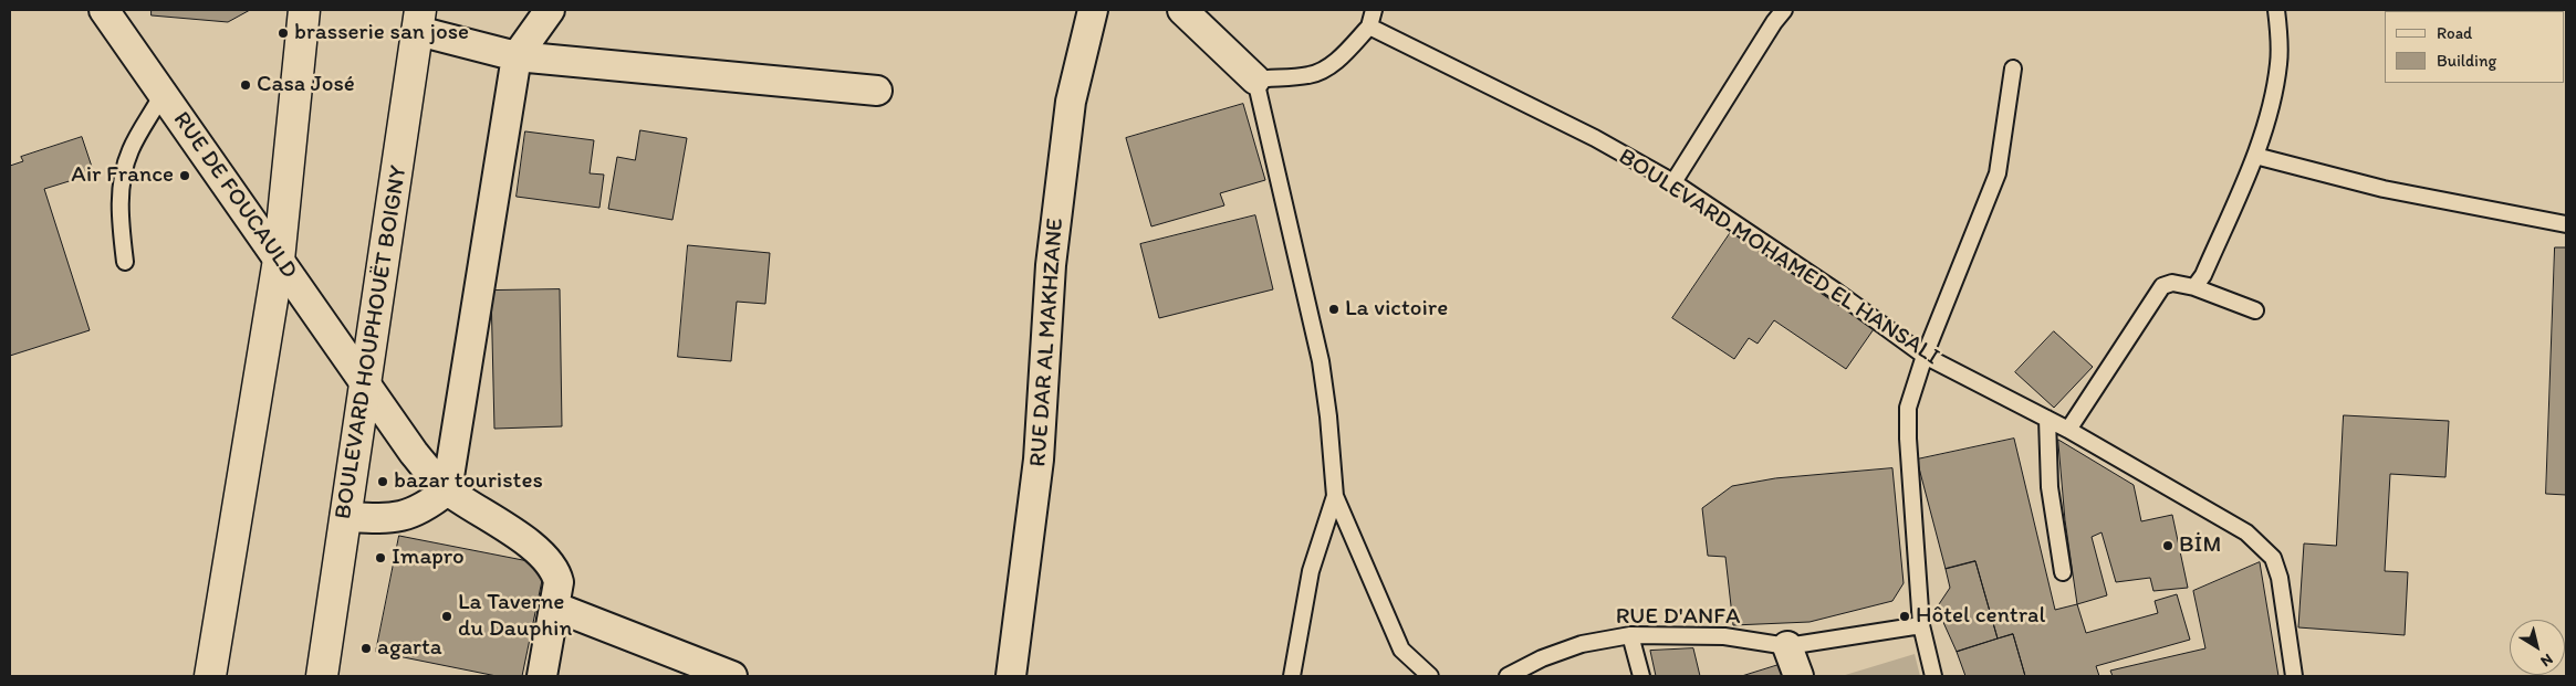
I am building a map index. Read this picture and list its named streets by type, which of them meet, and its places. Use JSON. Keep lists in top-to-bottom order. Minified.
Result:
{"streets":{"main road":["BOULEVARD HOUPHOUËT BOIGNY"],"street":["RUE DE FOUCAULD","RUE DAR AL MAKHZANE"],"lane":["BOULEVARD MOHAMED EL HANSALI","RUE D'ANFA"]},"crossings":[["RUE DE FOUCAULD","BOULEVARD HOUPHOUËT BOIGNY"]],"places":["brasserie san jose","Casa José","Air France","La victoire","bazar touristes","BİM","Imapro","La Taverne du Dauphin","Hôtel central","agarta"],"legend":["Road","Building"],"north":"bottom right"}
